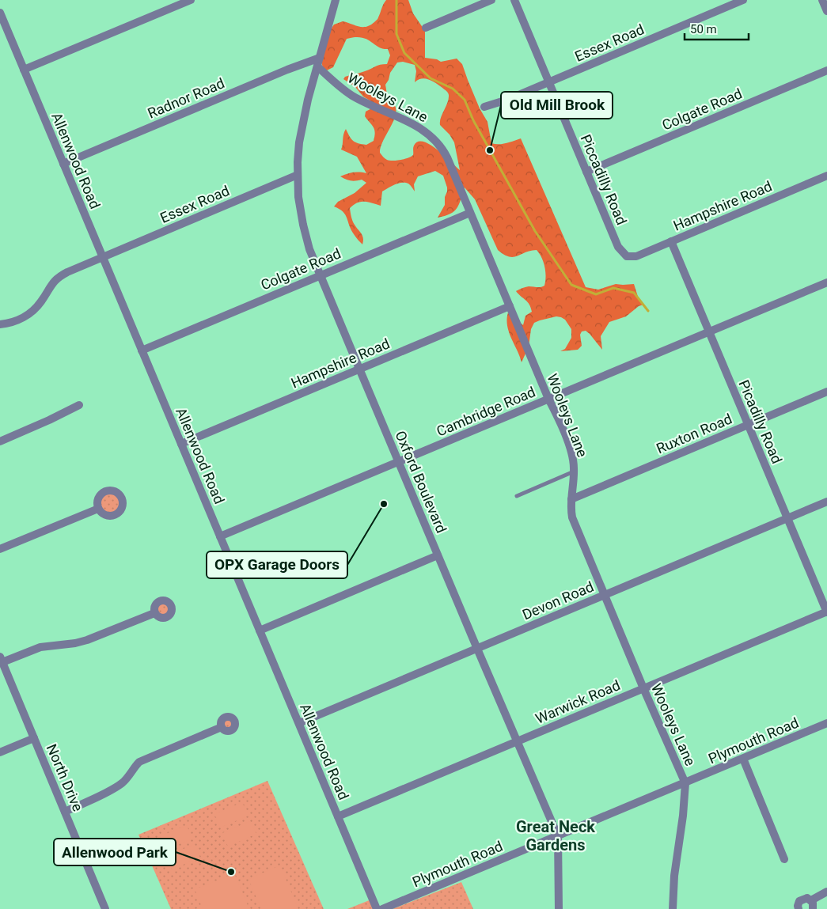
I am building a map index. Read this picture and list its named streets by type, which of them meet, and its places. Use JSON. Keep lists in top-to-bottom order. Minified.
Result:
{"streets":{"street":["Essex Road","Wooleys Lane","Radnor Road","Colgate Road","Allenwood Road","Piccadilly Road","Hampshire Road","Cambridge Road","Picadilly Road","Ruxton Road","Oxford Boulevard","Devon Road","Warwick Road","Plymouth Road","North Drive"]},"crossings":[["Essex Road","Allenwood Road"],["Essex Road","Piccadilly Road"],["Essex Road","Oxford Boulevard"],["Wooleys Lane","Colgate Road"],["Wooleys Lane","Hampshire Road"],["Wooleys Lane","Cambridge Road"],["Wooleys Lane","Ruxton Road"],["Wooleys Lane","Oxford Boulevard"],["Wooleys Lane","Devon Road"],["Wooleys Lane","Warwick Road"],["Wooleys Lane","Plymouth Road"],["Radnor Road","Allenwood Road"],["Radnor Road","Oxford Boulevard"],["Colgate Road","Allenwood Road"],["Colgate Road","Piccadilly Road"],["Colgate Road","Oxford Boulevard"],["Allenwood Road","Hampshire Road"],["Allenwood Road","Cambridge Road"],["Allenwood Road","Devon Road"],["Allenwood Road","Warwick Road"],["Piccadilly Road","Hampshire Road"],["Hampshire Road","Picadilly Road"],["Hampshire Road","Oxford Boulevard"],["Cambridge Road","Picadilly Road"],["Cambridge Road","Oxford Boulevard"],["Picadilly Road","Ruxton Road"],["Picadilly Road","Devon Road"],["Picadilly Road","Warwick Road"],["Oxford Boulevard","Devon Road"],["Oxford Boulevard","Warwick Road"],["Oxford Boulevard","Plymouth Road"]],"districts":["Great Neck Gardens"],"places":["Old Mill Brook","OPX Garage Doors","Allenwood Park"],"scale_bar":"50 m"}
